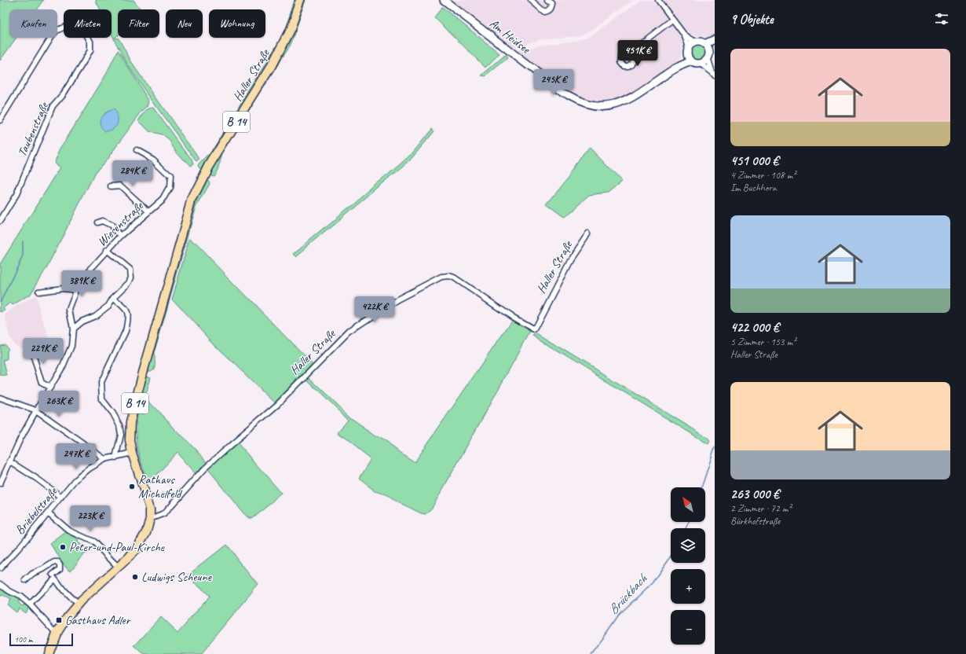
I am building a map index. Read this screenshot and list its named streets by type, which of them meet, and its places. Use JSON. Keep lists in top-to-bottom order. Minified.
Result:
{"streets":{"main road":["Am Heidsee","Haller Straße","B 14"],"street":["Taubenstraße","Wiesenstraße","Briebelstraße"]},"water":["Brückbach"],"places":{"other":["Rathaus Michelfeld","Peter-und-Paul-Kirche","Ludwigs Scheune"],"transit":["Gasthaus Adler"]},"scale_bar":"100 m","north":"top left","page":{"heading":"9 Objekte","chip":["Kaufen","Mieten","Filter","Neu","Wohnung"],"list":[{"name":"451 000 €","note":"4 Zimmer · 108 m² · Im Buchhorn"},{"name":"422 000 €","note":"5 Zimmer · 153 m² · Haller Straße"},{"name":"263 000 €","note":"2 Zimmer · 72 m² · Bürkhofstraße"}],"price":["451K €","245K €","284K €","389K €","422K €","229K €","263K €","247K €","223K €"],"map_buttons":["+","−"],"scale":"100 m"}}
